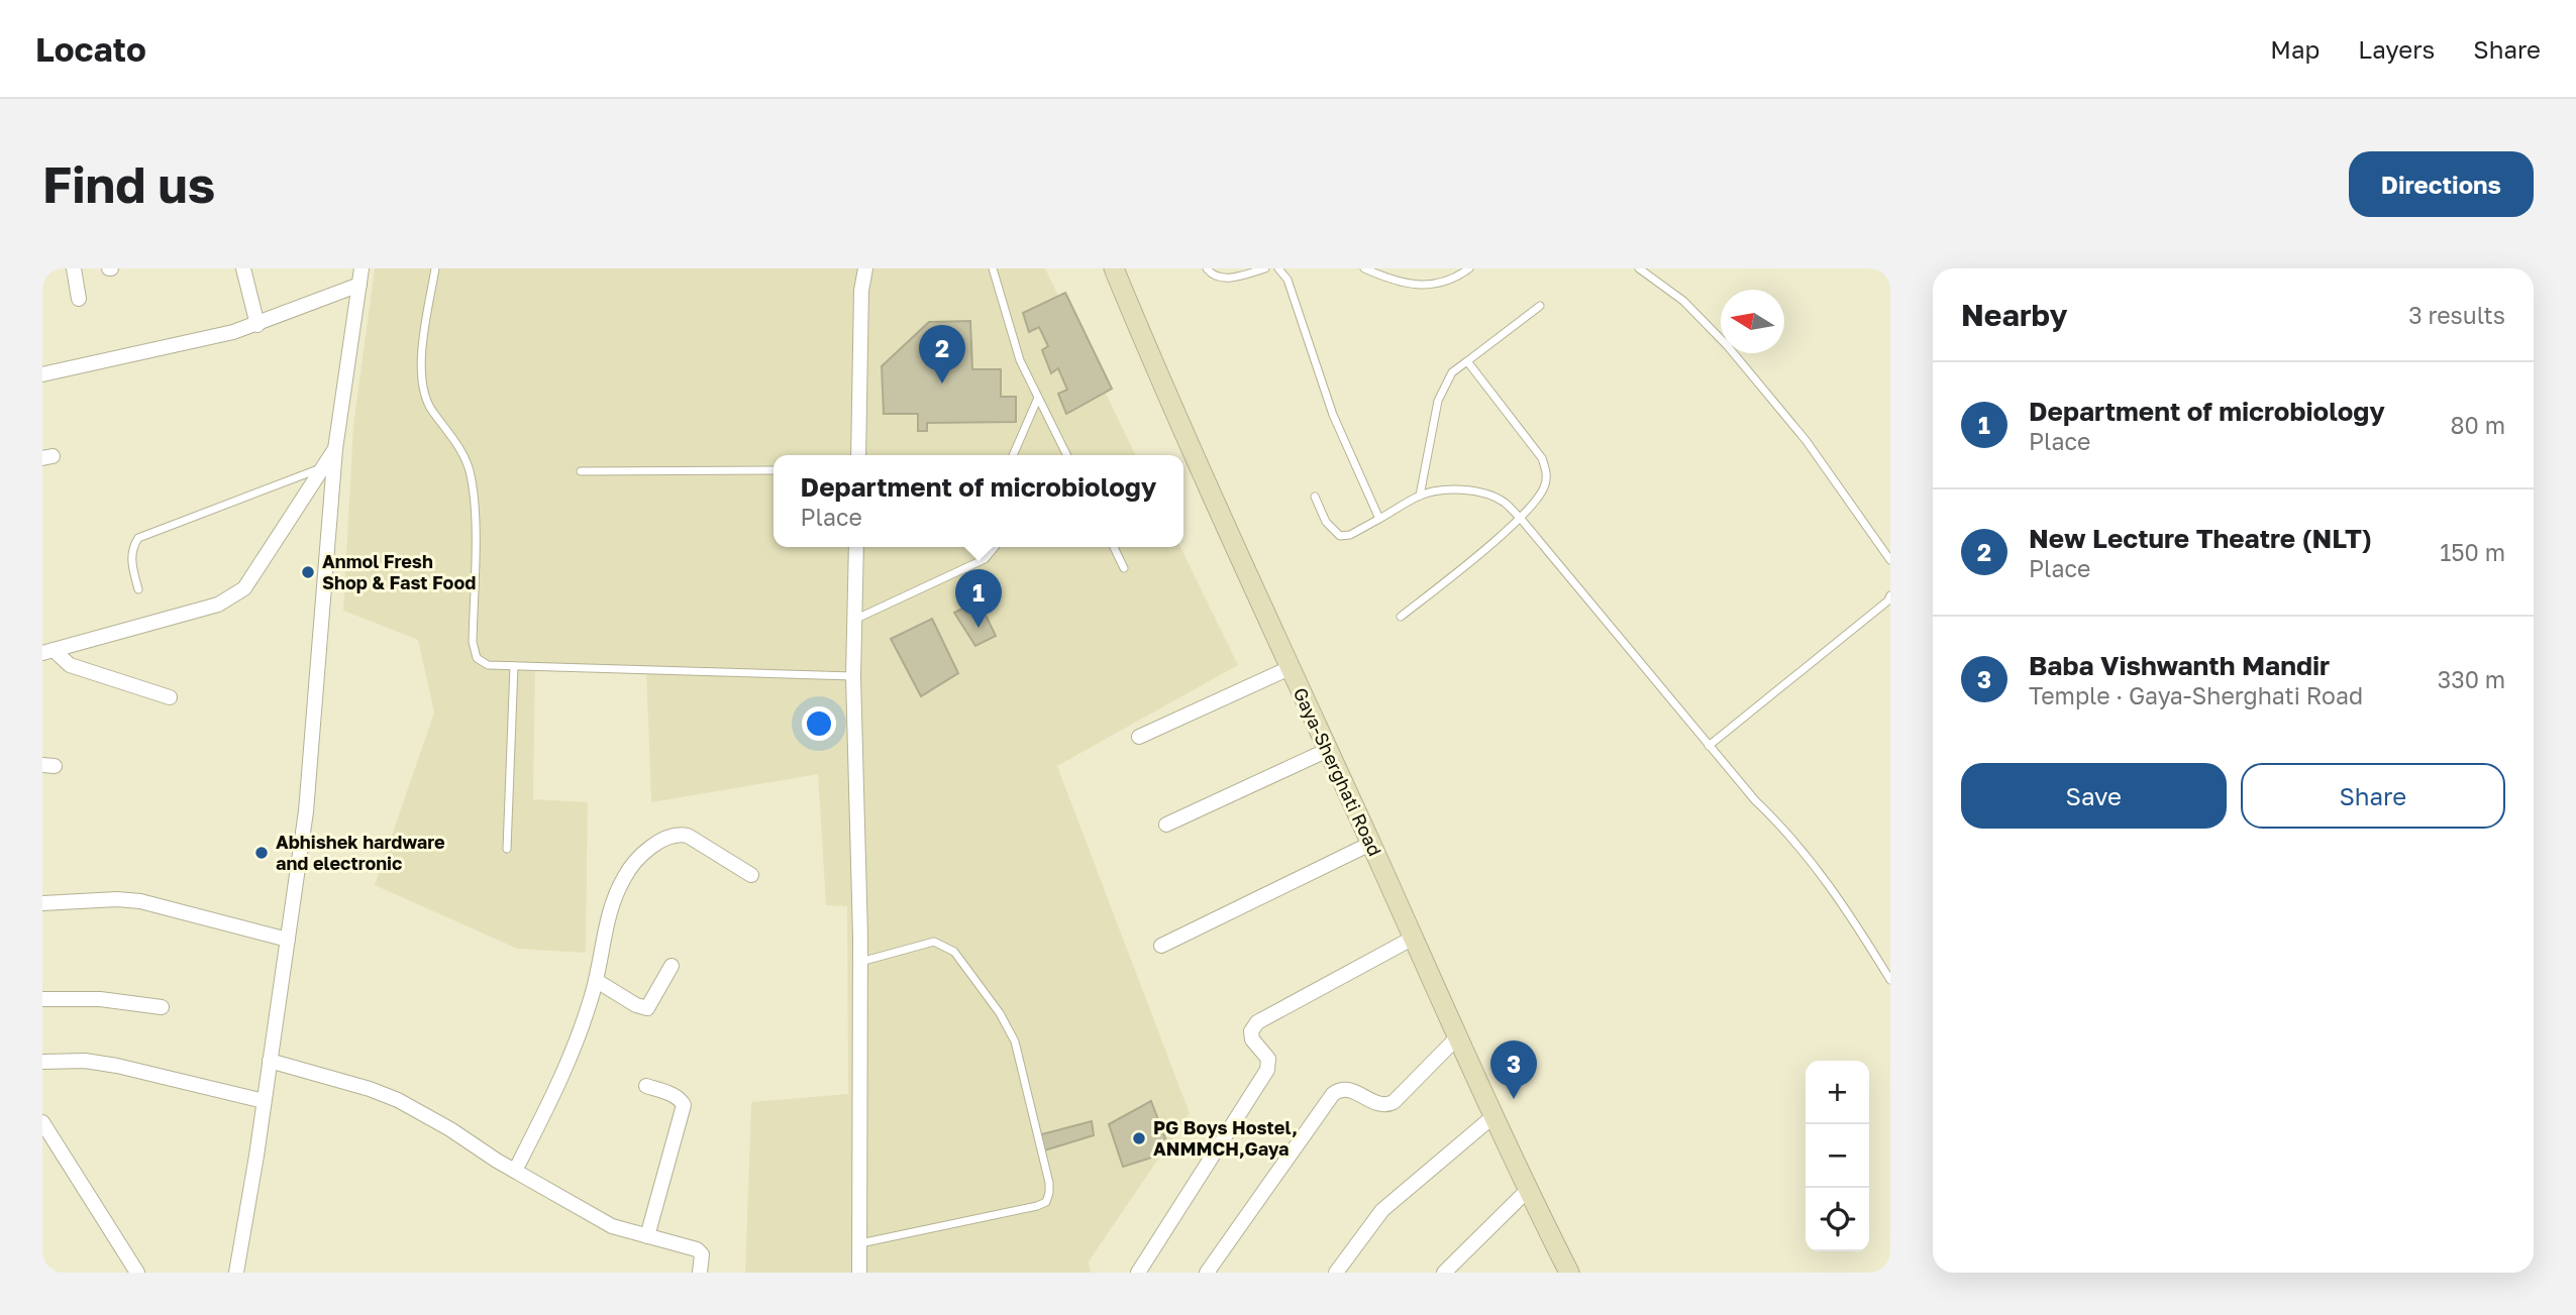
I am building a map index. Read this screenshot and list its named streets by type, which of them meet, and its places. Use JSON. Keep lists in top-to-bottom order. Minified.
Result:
{"streets":{"main road":["Gaya-Sherghati Road"]},"places":["Anmol Fresh Shop & Fast Food","Abhishek hardware and electronic","PG Boys Hostel, ANMMCH,Gaya"],"north":"left","page":{"header":"Locato","nav":["Map","Layers","Share"],"buttons":["Directions",["Save","Share"]],"title":"Find us","heading":["Nearby","3 results"],"pins":["2","1","3"],"list":[{"mark":"1","name":"Department of microbiology","note":"Place","value":"80 m"},{"mark":"2","name":"New Lecture Theatre (NLT)","note":"Place","value":"150 m"},{"mark":"3","name":"Baba Vishwanth Mandir","note":"Temple · Gaya-Sherghati Road","value":"330 m"}],"popup":["Department of microbiology","Place"],"map_buttons":["+","−"]}}
